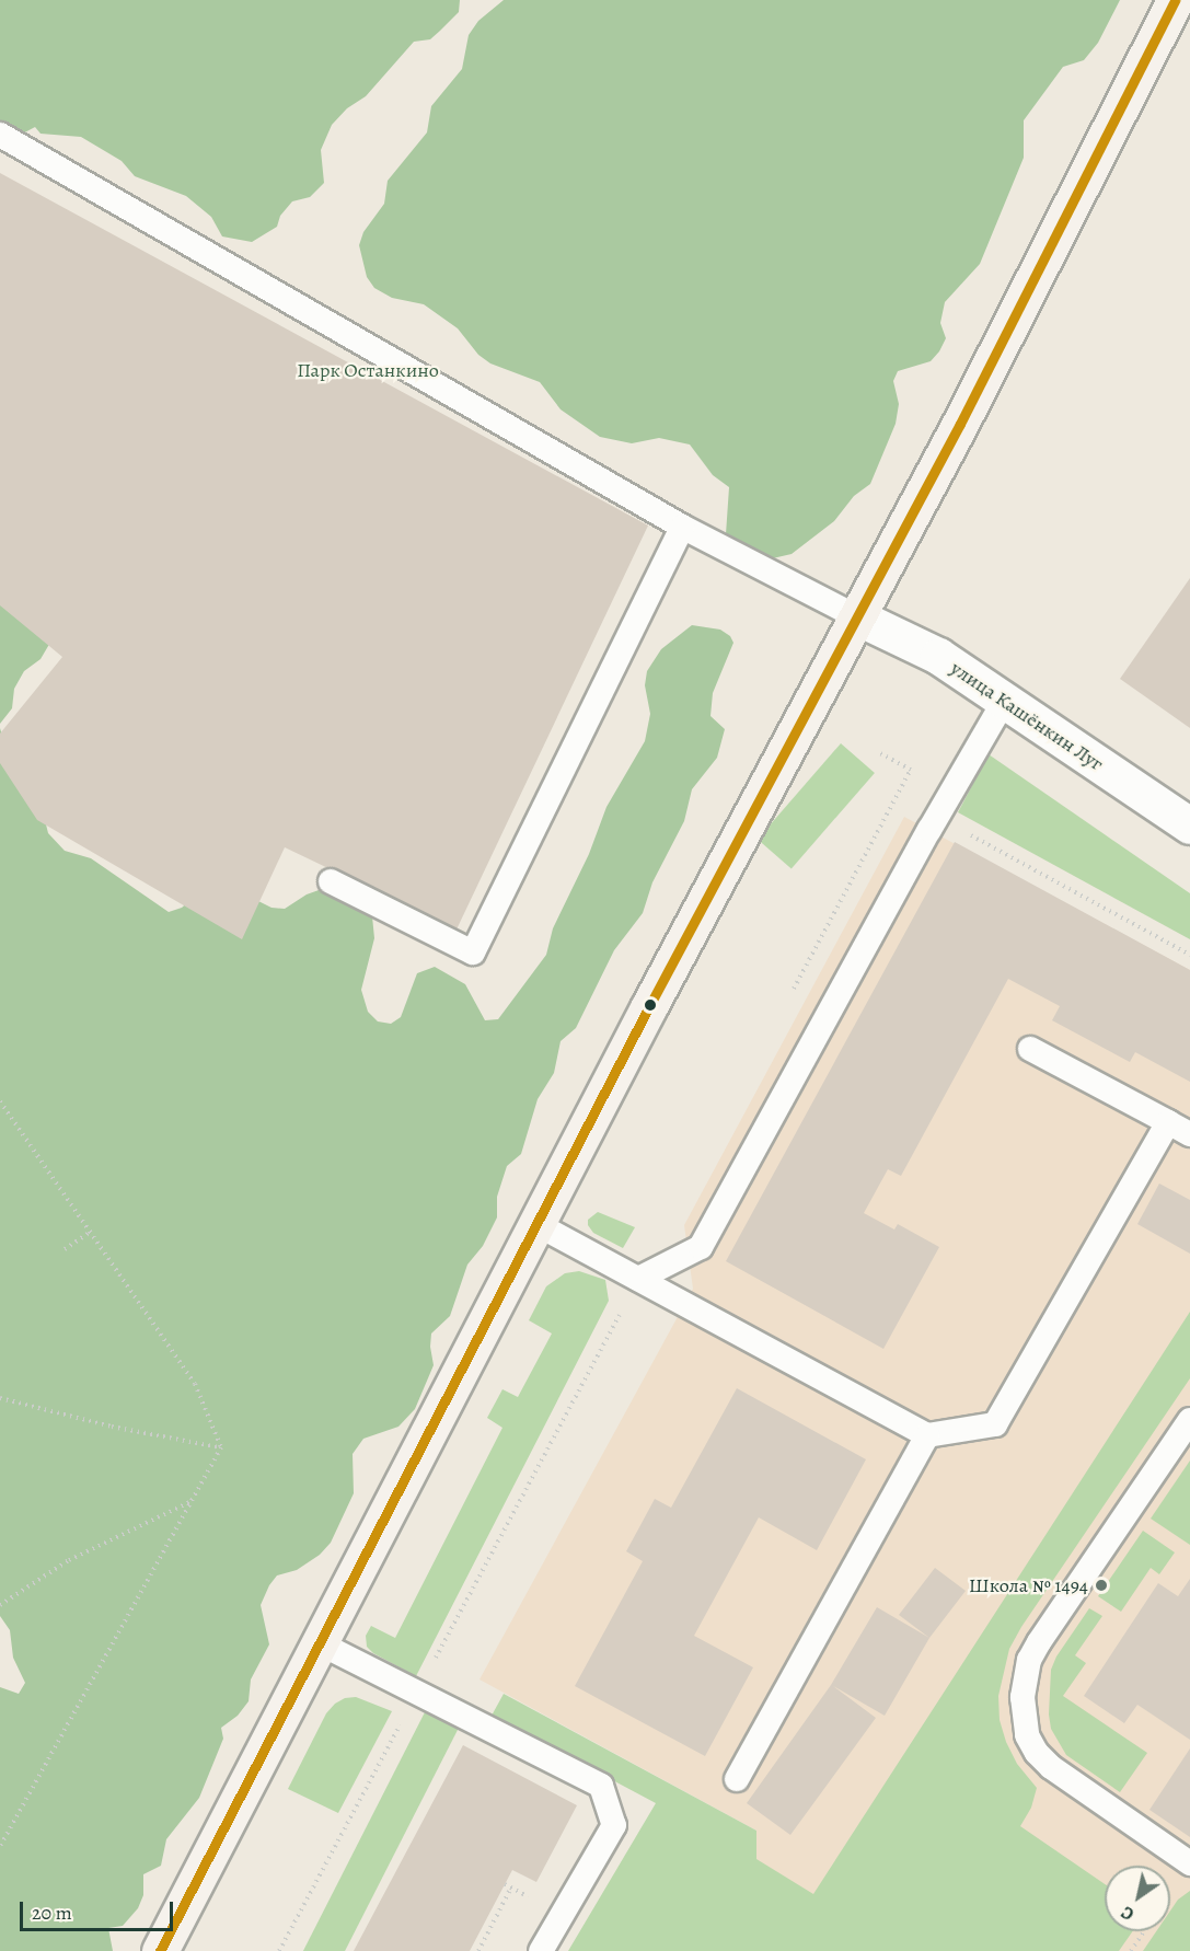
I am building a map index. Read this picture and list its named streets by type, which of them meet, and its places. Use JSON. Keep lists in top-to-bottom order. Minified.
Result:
{"streets":{"street":["улица Кашёнкин Луг"]},"parks":["Парк Останкино"],"places":["Школа № 1494"],"scale_bar":"20 m","north":"bottom left"}
